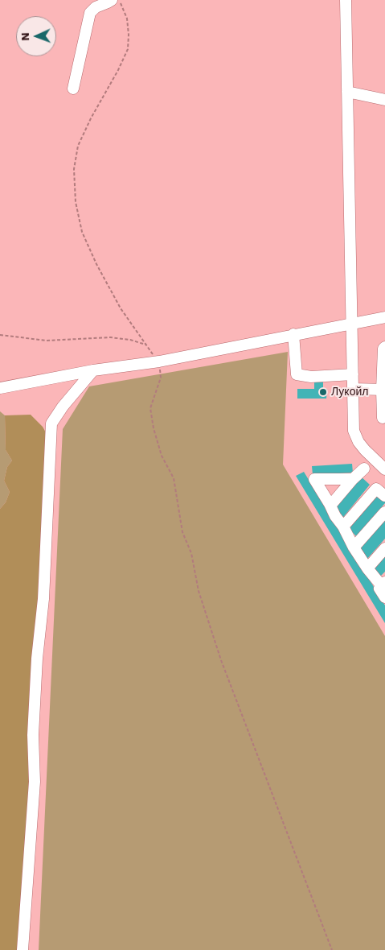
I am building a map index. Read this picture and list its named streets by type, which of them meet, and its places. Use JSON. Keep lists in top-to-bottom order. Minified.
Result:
{"places":["Лукойл"],"north":"left"}
